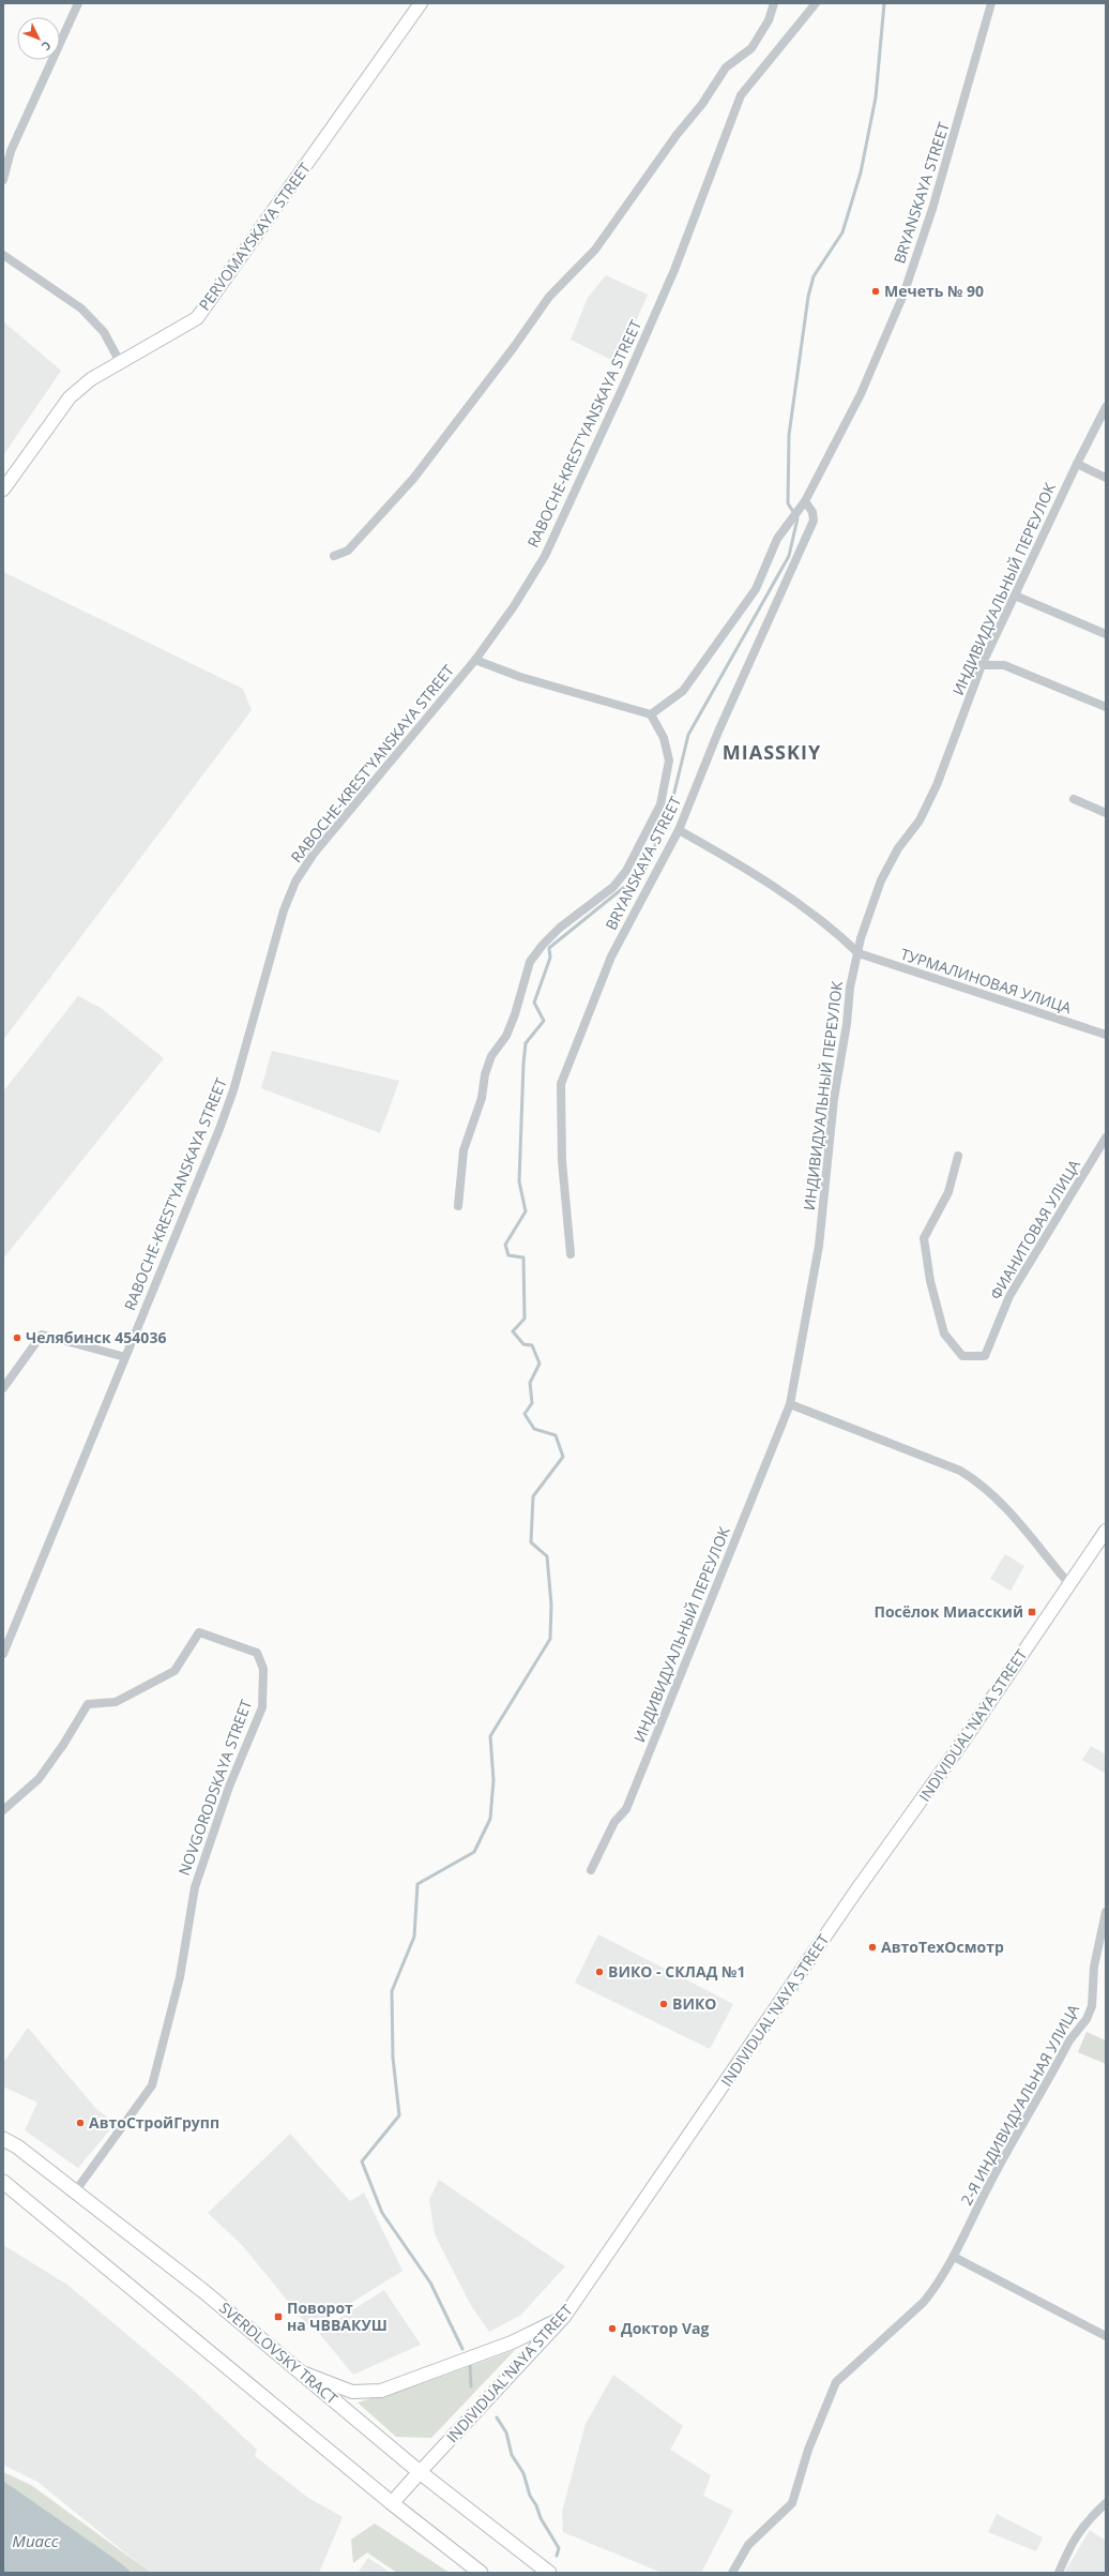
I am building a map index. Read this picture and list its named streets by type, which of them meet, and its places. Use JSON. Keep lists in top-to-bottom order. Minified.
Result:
{"streets":{"main road":["PERVOMAYSKAYA STREET","INDIVIDUAL'NAYA STREET","SVERDLOVSKY TRACT"],"street":["BRYANSKAYA STREET","RABOCHE-KREST'YANSKAYA STREET","ИНДИВИДУАЛЬНЫЙ ПЕРЕУЛОК","ТУРМАЛИНОВАЯ УЛИЦА","ФИАНИТОВАЯ УЛИЦА","NOVGORODSKAYA STREET","2-Я ИНДИВИДУАЛЬНАЯ УЛИЦА"]},"crossings":[["ИНДИВИДУАЛЬНЫЙ ПЕРЕУЛОК","ТУРМАЛИНОВАЯ УЛИЦА"],["INDIVIDUAL'NAYA STREET","SVERDLOVSKY TRACT"],["NOVGORODSKAYA STREET","SVERDLOVSKY TRACT"]],"districts":["MIASSKIY"],"water":["Миасс"],"places":{"other":["Мечеть № 90","Челябинск 454036","АвтоТехОсмотр","ВИКО - СКЛАД №1","ВИКО","АвтоСтройГрупп","Доктор Vag"],"transit":["Посёлок Миасский","Поворот на ЧВВАКУШ"]},"north":"bottom right"}
